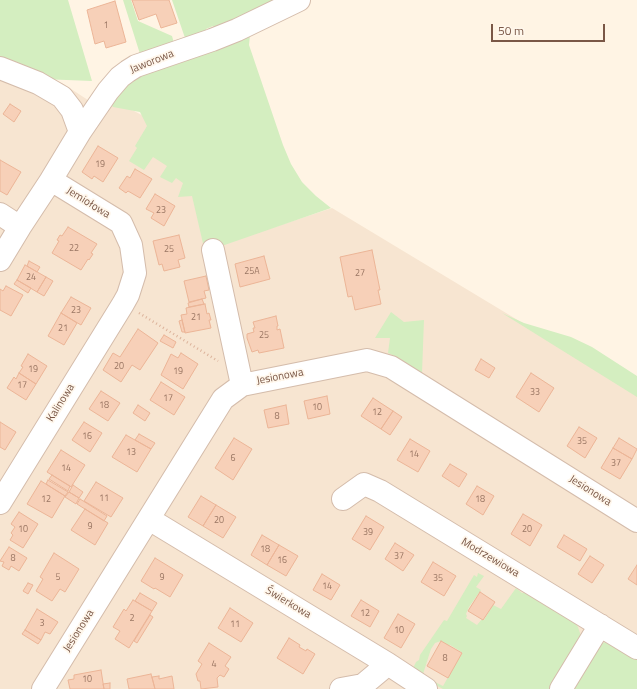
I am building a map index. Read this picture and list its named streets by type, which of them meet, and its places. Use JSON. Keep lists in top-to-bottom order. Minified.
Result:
{"streets":{"street":["Jaworowa","Jemiołowa","Jesionowa","Kalinowa","Modrzewiowa","Świerkowa"]},"crossings":[["Jaworowa","Jemiołowa"],["Jemiołowa","Kalinowa"],["Jesionowa","Świerkowa"]],"house_numbers":["1","19","23","22","25","25A","27","24","23","21","21","25","20","19","19","17","33","17","18","10","12","8","16","35","13","14","6","37","14","11","12","18","20","9","10","20","39","18","37","8","16","5","9","35","14","12","2","3","11","10","8","4","10"],"scale_bar":"50 m"}
